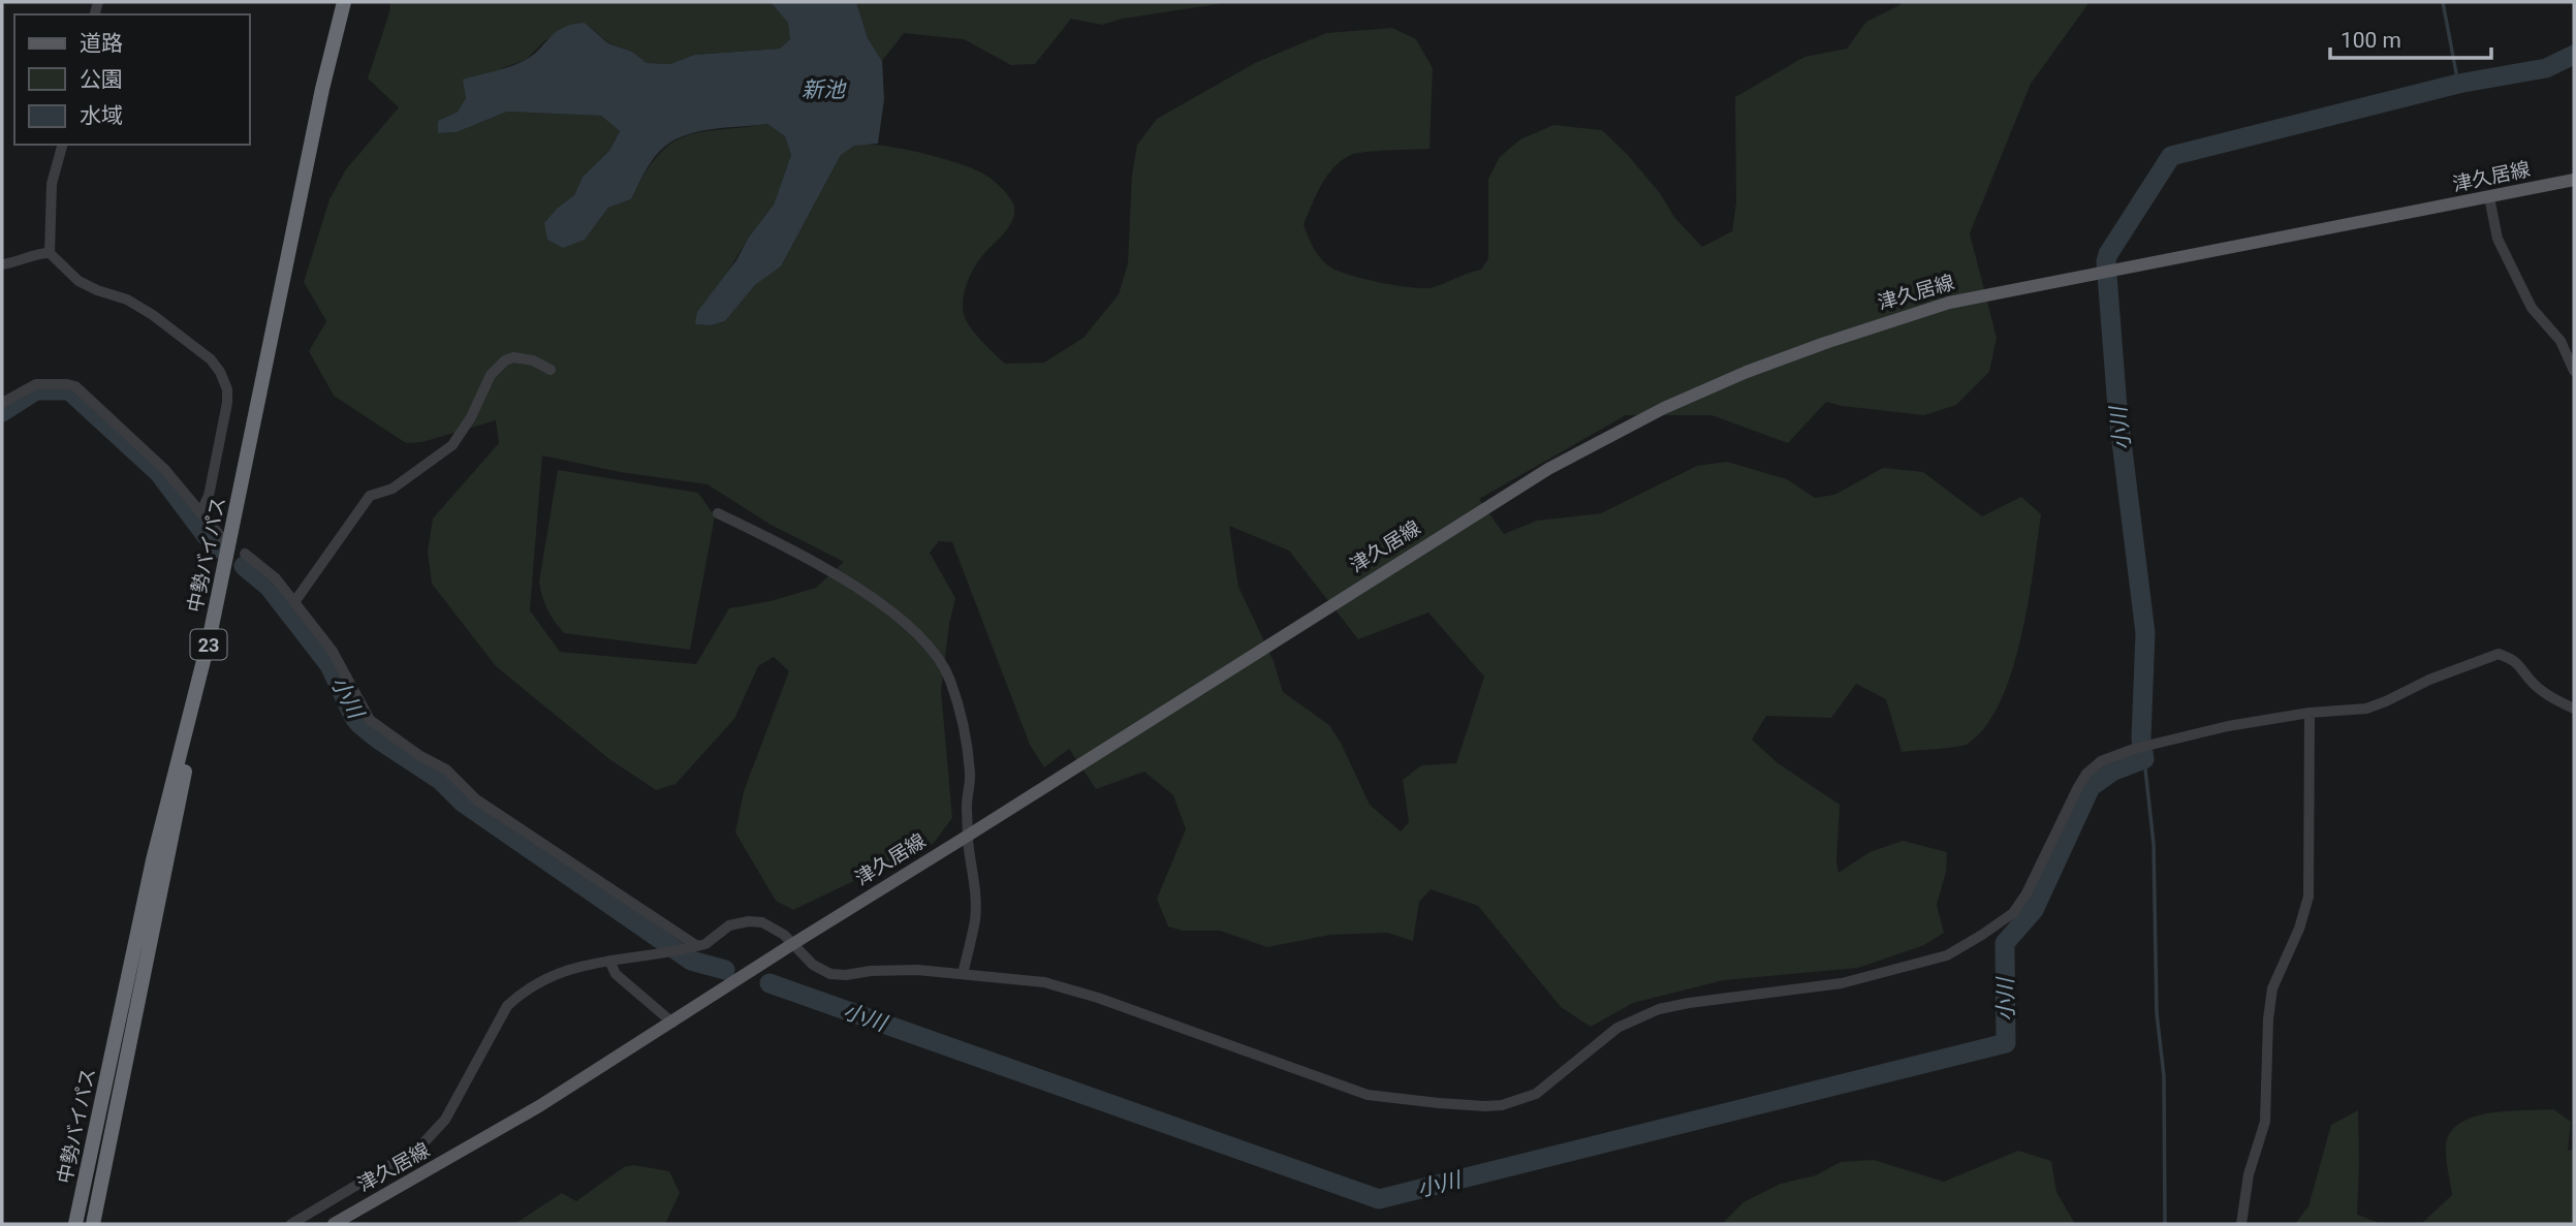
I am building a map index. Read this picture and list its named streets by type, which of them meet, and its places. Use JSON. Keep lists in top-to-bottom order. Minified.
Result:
{"streets":{"highway":["中勢バイパス","23"],"main road":["津久居線"]},"water":["新池","小川"],"legend":["道路","公園","水域"],"scale_bar":"100 m"}
